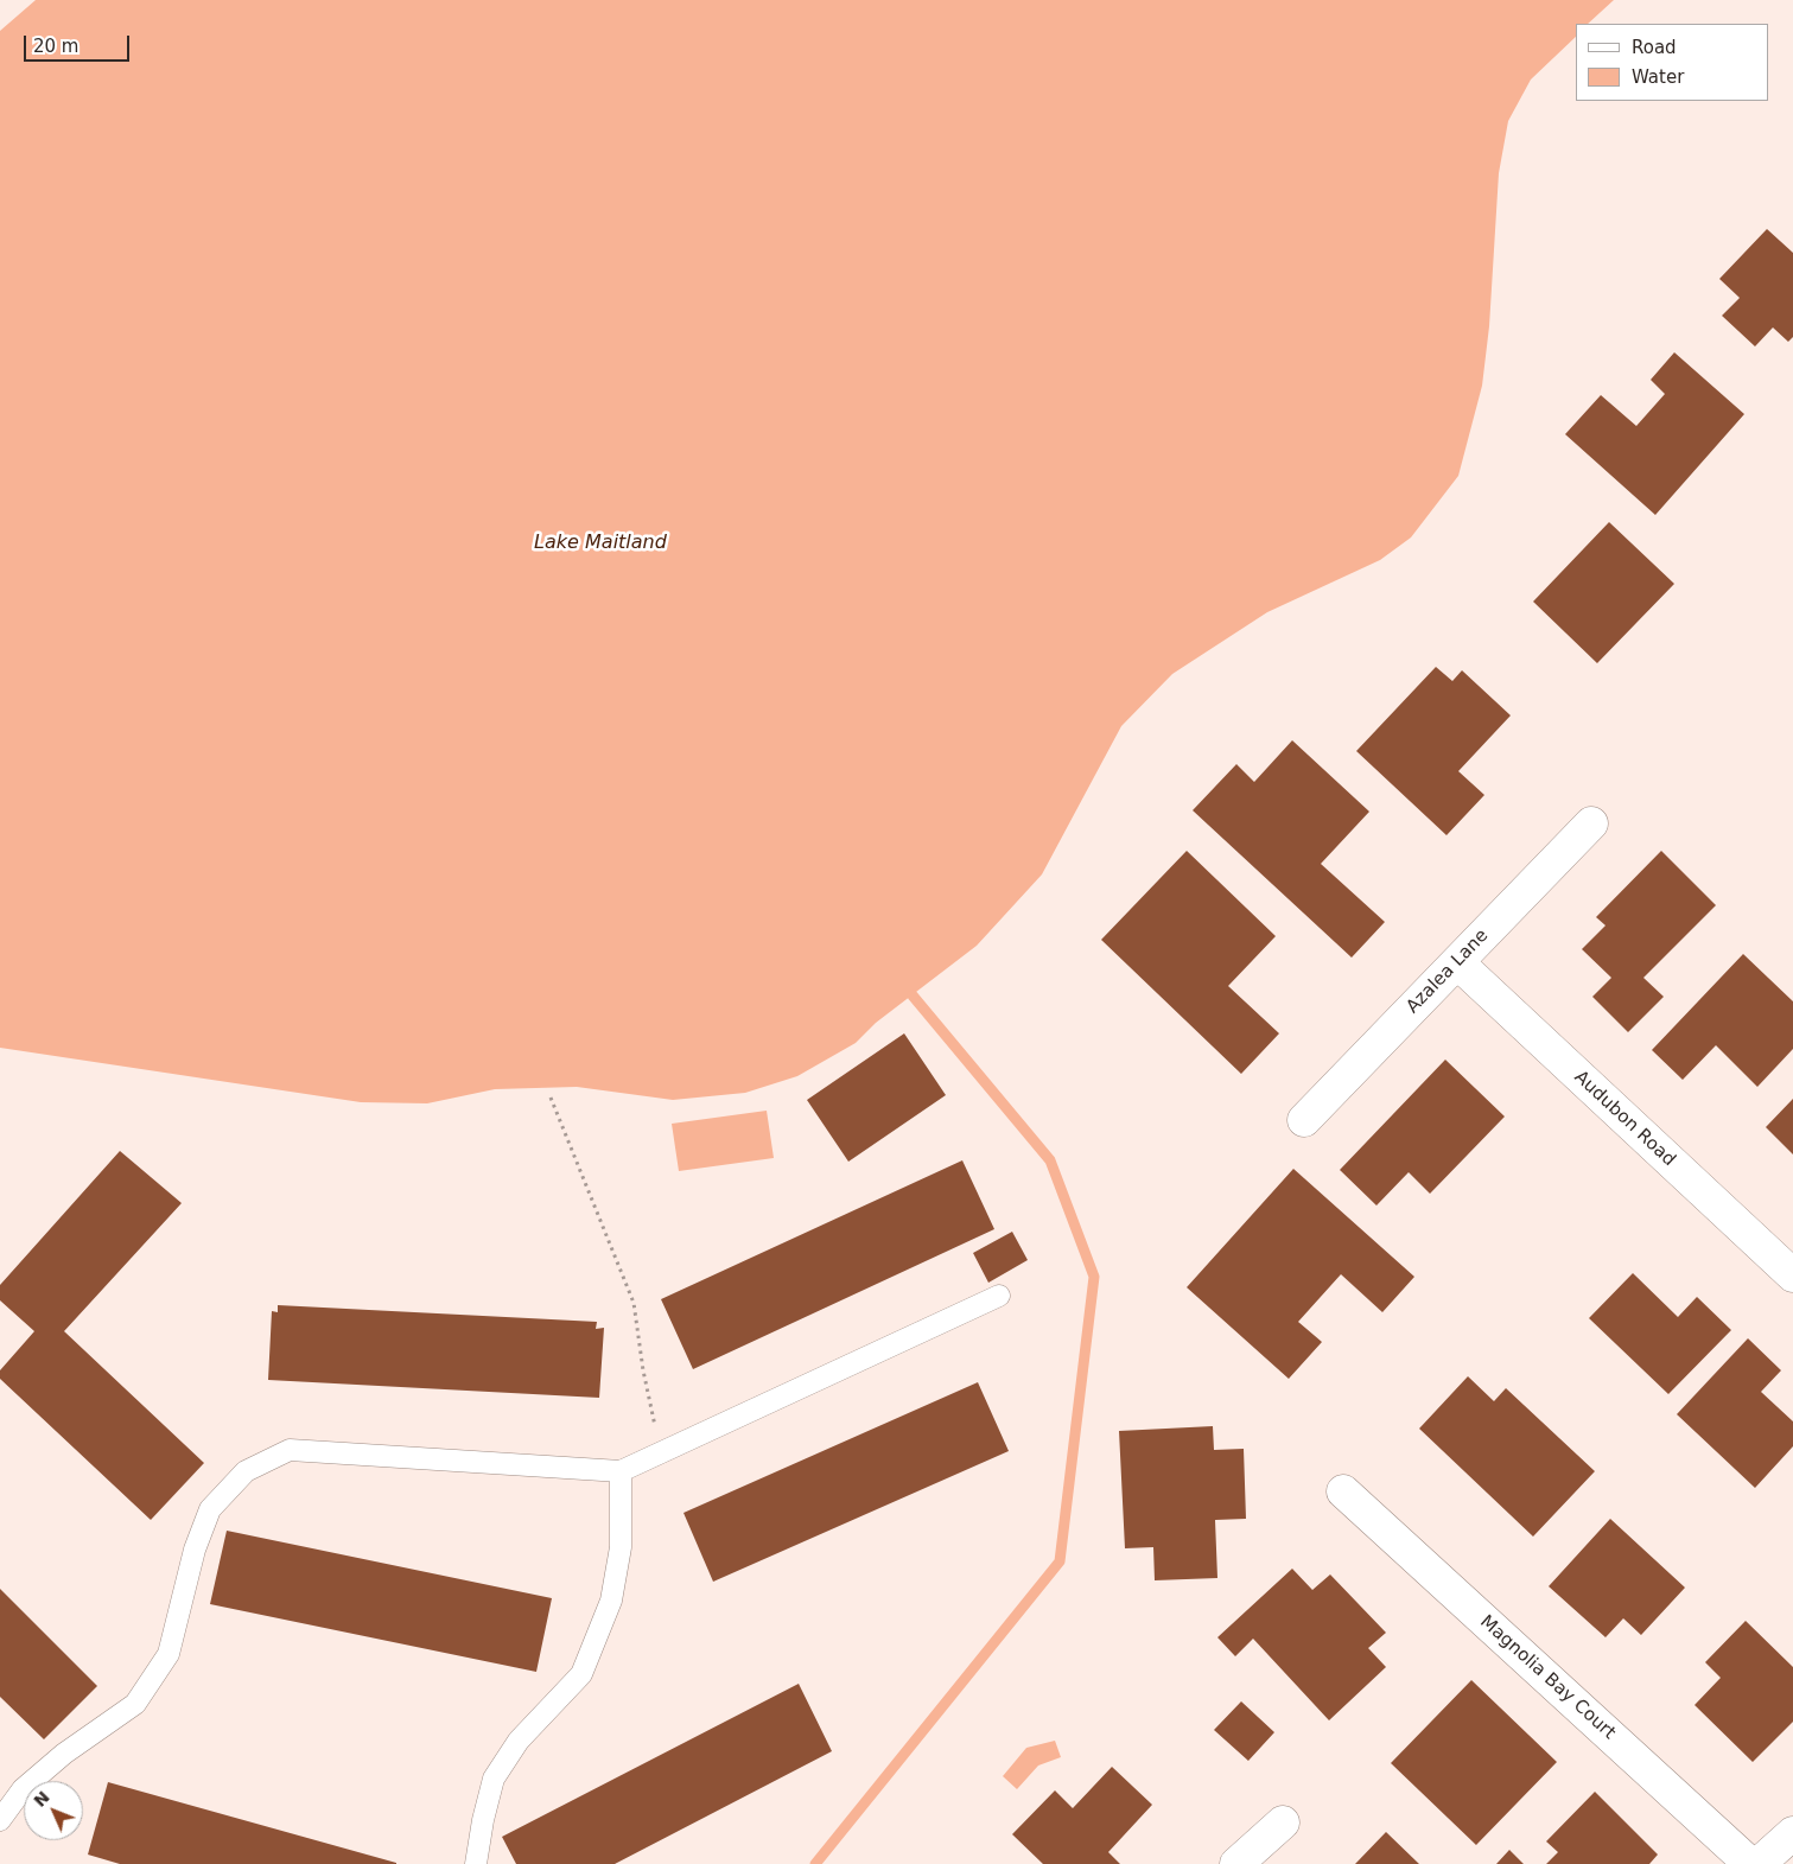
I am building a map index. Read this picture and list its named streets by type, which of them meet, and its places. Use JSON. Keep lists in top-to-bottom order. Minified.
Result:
{"streets":{"street":["Azalea Lane","Audubon Road","Magnolia Bay Court"]},"crossings":[["Azalea Lane","Audubon Road"]],"water":["Lake Maitland"],"legend":["Road","Water"],"scale_bar":"20 m","north":"top left"}
